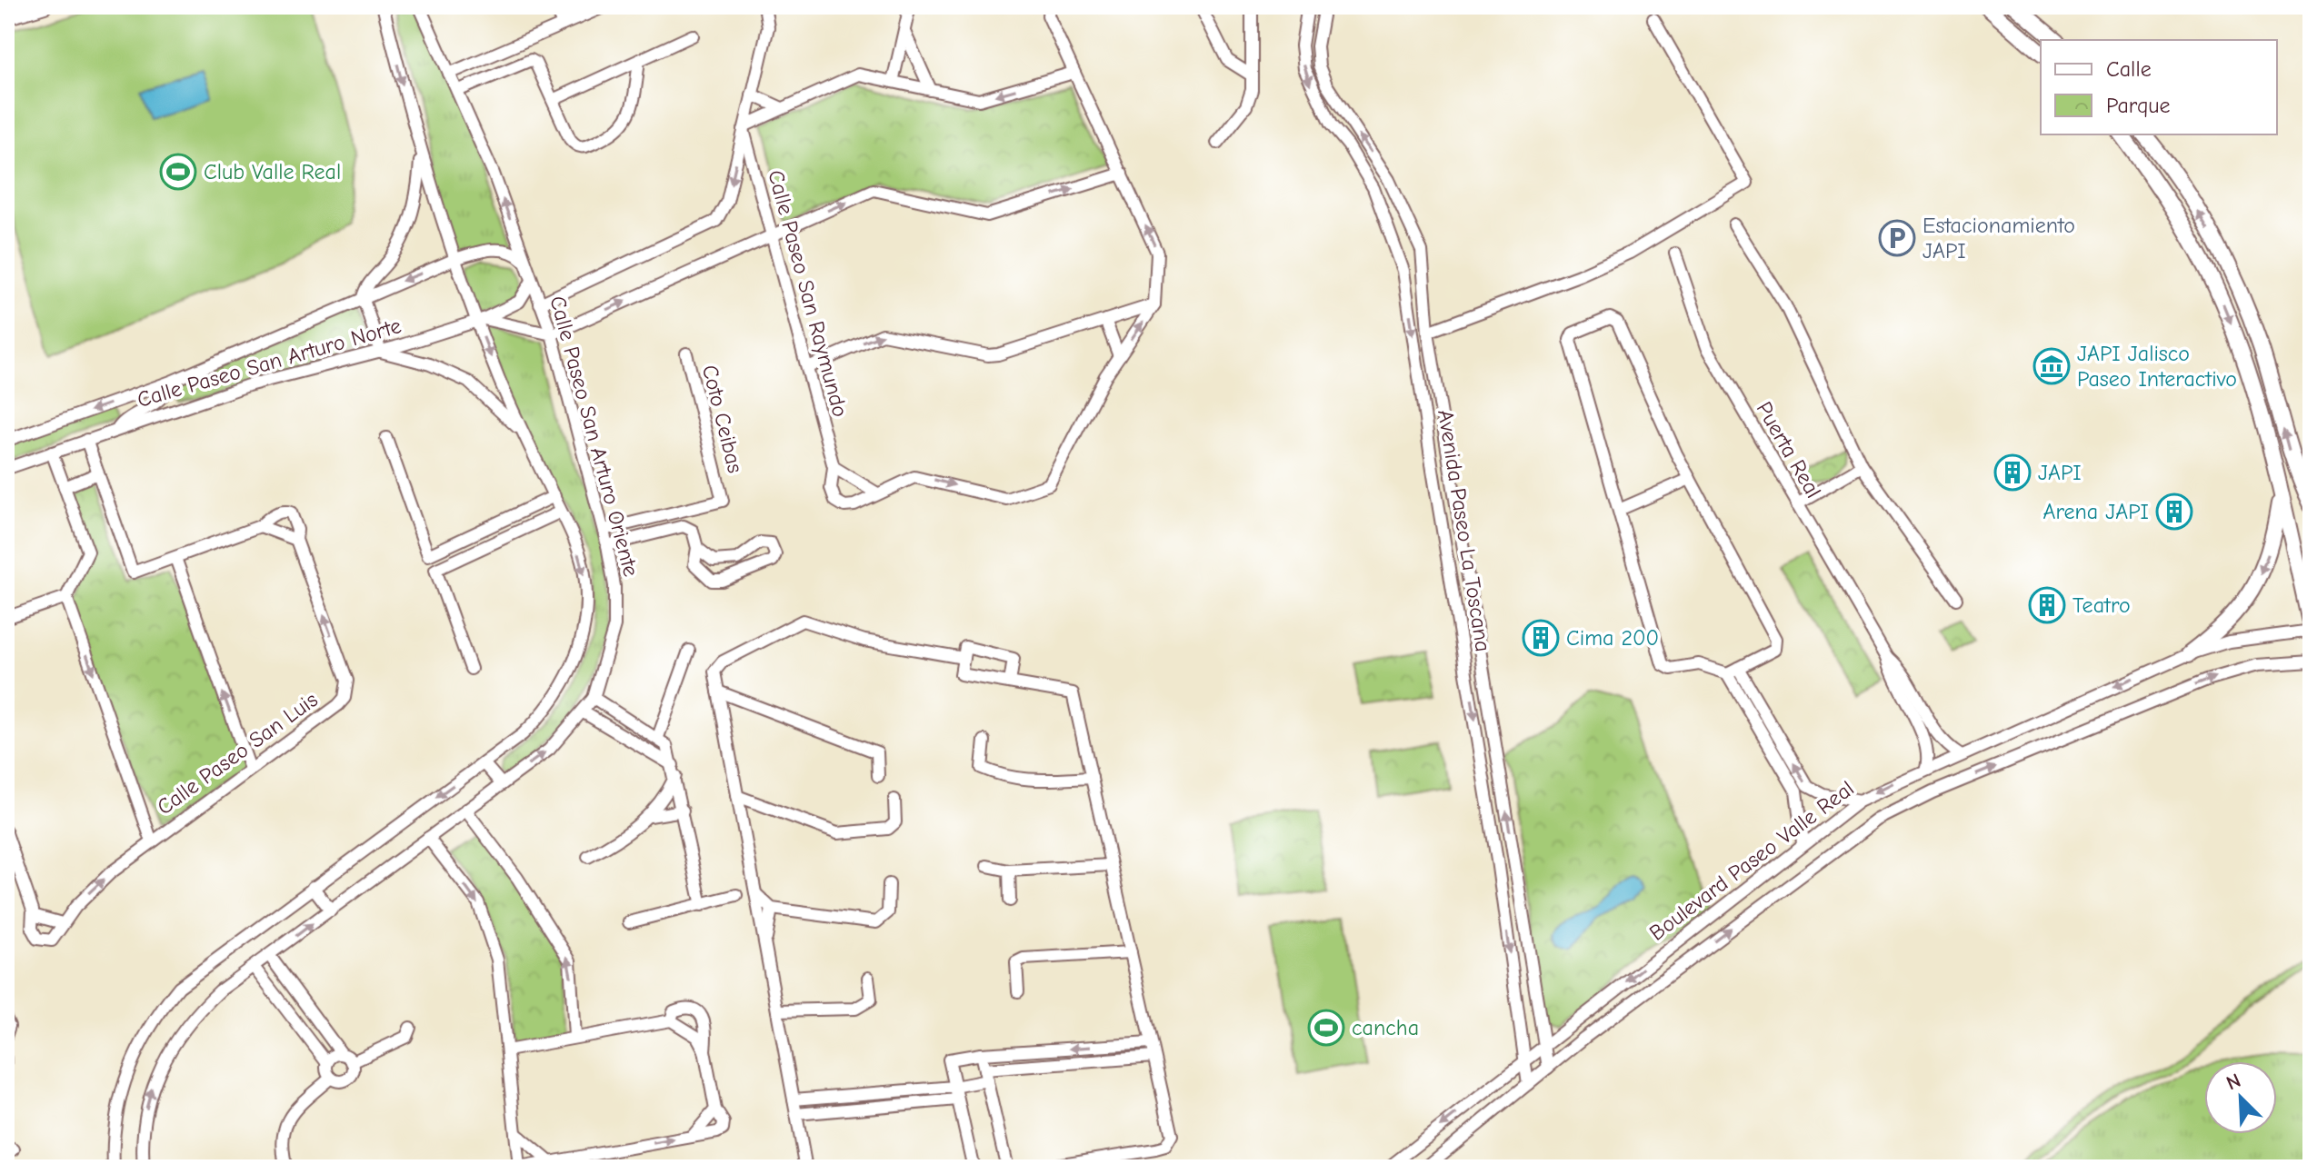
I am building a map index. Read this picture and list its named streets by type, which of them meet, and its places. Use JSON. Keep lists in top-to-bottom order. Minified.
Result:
{"streets":{"street":["Calle Paseo San Raymundo","Calle Paseo San Arturo Norte","Coto Ceibas","Calle Paseo San Arturo Oriente","Puerta Real","Avenida Paseo La Toscana","Calle Paseo San Luis","Boulevard Paseo Valle Real"]},"crossings":[["Calle Paseo San Raymundo","Calle Paseo San Arturo Oriente"],["Calle Paseo San Arturo Norte","Calle Paseo San Arturo Oriente"],["Calle Paseo San Arturo Norte","Calle Paseo San Luis"],["Coto Ceibas","Calle Paseo San Arturo Oriente"],["Puerta Real","Boulevard Paseo Valle Real"],["Avenida Paseo La Toscana","Boulevard Paseo Valle Real"]],"places":{"sports":["Club Valle Real","cancha"],"parking":["Estacionamiento JAPI"],"museum":["JAPI Jalisco Paseo Interactivo"],"building":["JAPI","Arena JAPI","Teatro","Cima 200"]},"legend":["Calle","Parque"],"north":"top left"}
